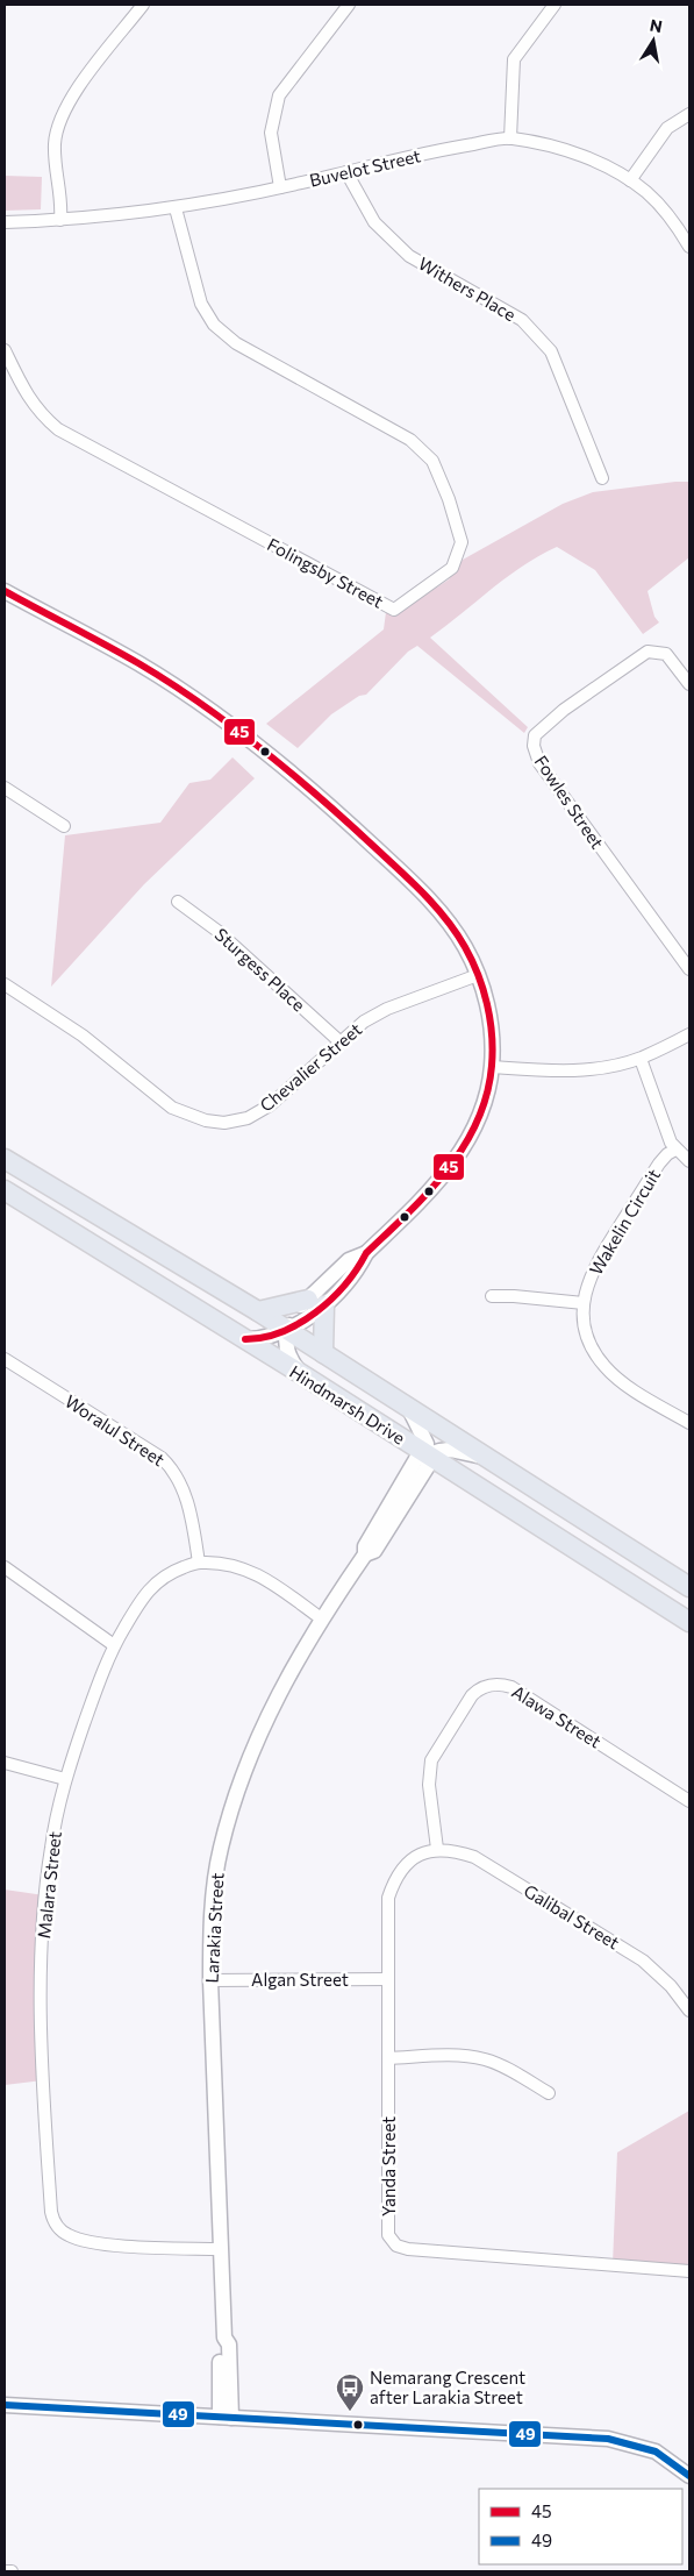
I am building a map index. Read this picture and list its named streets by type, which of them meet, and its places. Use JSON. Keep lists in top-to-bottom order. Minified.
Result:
{"streets":{"main road":["Hindmarsh Drive"],"street":["Buvelot Street","Withers Place","Folingsby Street","Fowles Street","Sturgess Place","Chevalier Street","Wakelin Circuit","Woralul Street","Alawa Street","Malara Street","Galibal Street","Larakia Street","Algan Street","Yanda Street"]},"crossings":[["Buvelot Street","Withers Place"],["Buvelot Street","Folingsby Street"],["Sturgess Place","Chevalier Street"],["Hindmarsh Drive","Larakia Street"],["Woralul Street","Malara Street"],["Alawa Street","Galibal Street"],["Alawa Street","Yanda Street"],["Malara Street","Larakia Street"],["Galibal Street","Yanda Street"],["Larakia Street","Algan Street"],["Algan Street","Yanda Street"]],"places":{"bus stop":["Nemarang Crescent after Larakia Street"]},"lines":["transit line 45","transit line 49"],"legend":["45","49"],"north":"top"}
